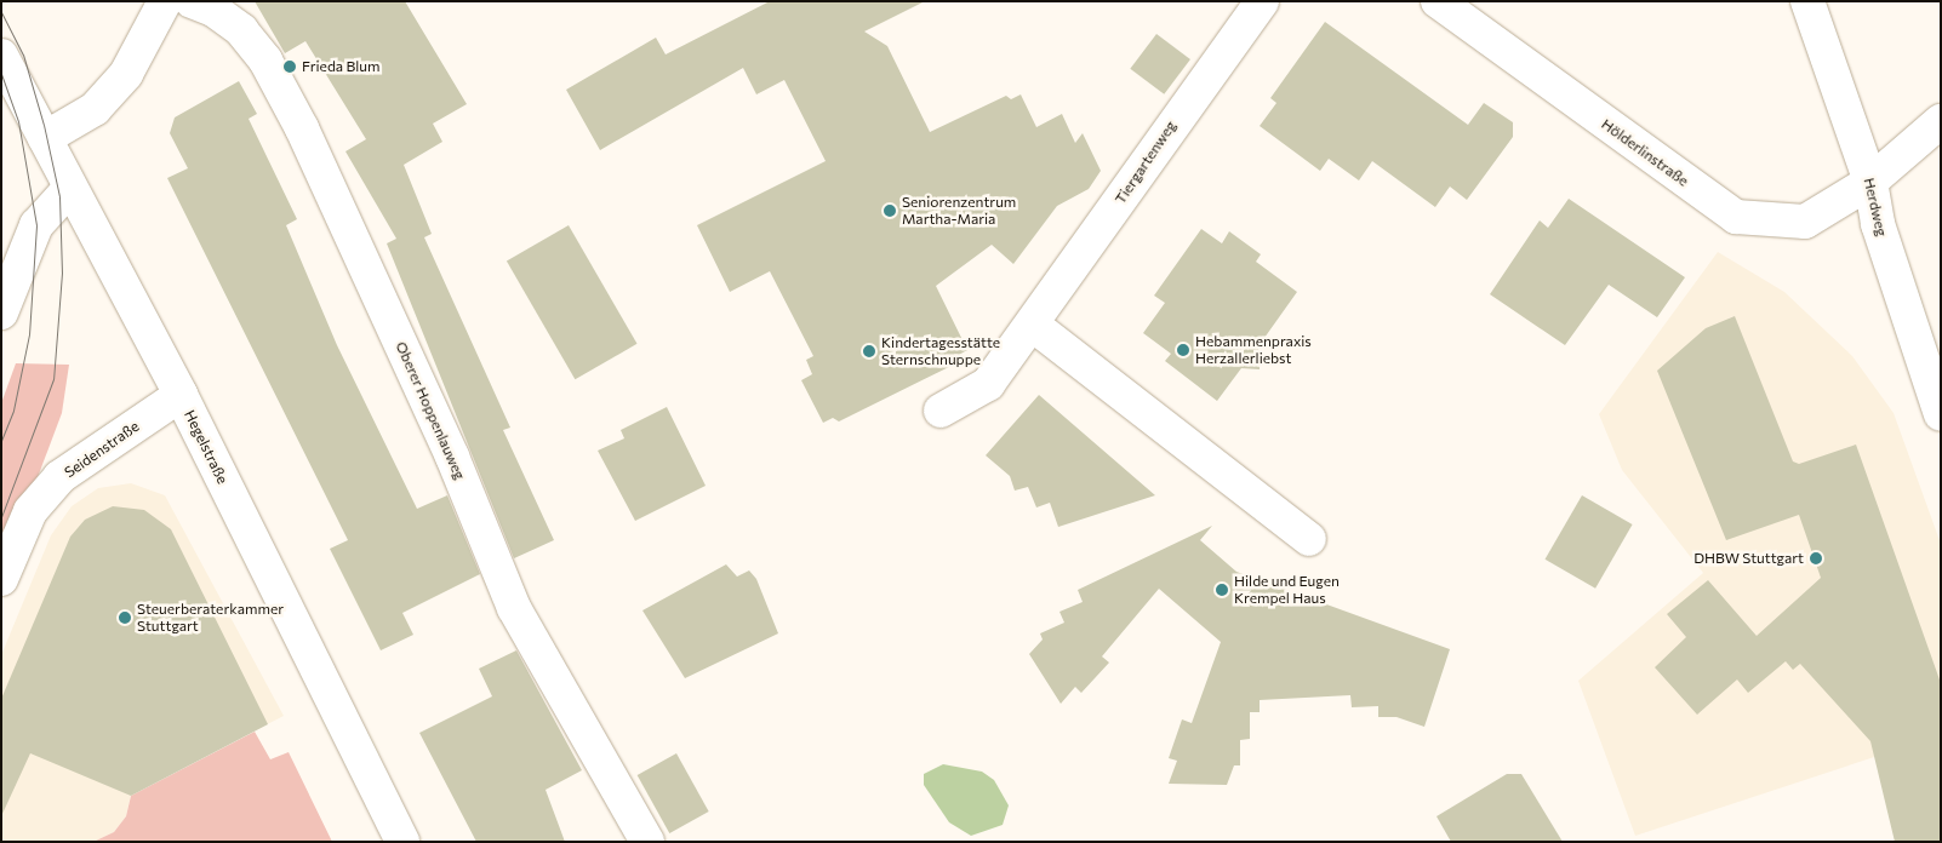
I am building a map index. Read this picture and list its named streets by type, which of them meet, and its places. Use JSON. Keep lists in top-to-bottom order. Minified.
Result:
{"streets":{"street":["Hölderlinstraße","Tiergartenweg","Herdweg","Oberer Hoppenlauweg","Hegelstraße","Seidenstraße"]},"crossings":[["Hölderlinstraße","Herdweg"],["Hegelstraße","Seidenstraße"]],"places":["Frieda Blum","Seniorenzentrum Martha-Maria","Hebammenpraxis Herzallerliebst","Kindertagesstätte Sternschnuppe","DHBW Stuttgart","Hilde und Eugen Krempel Haus","Steuerberaterkammer Stuttgart"]}
